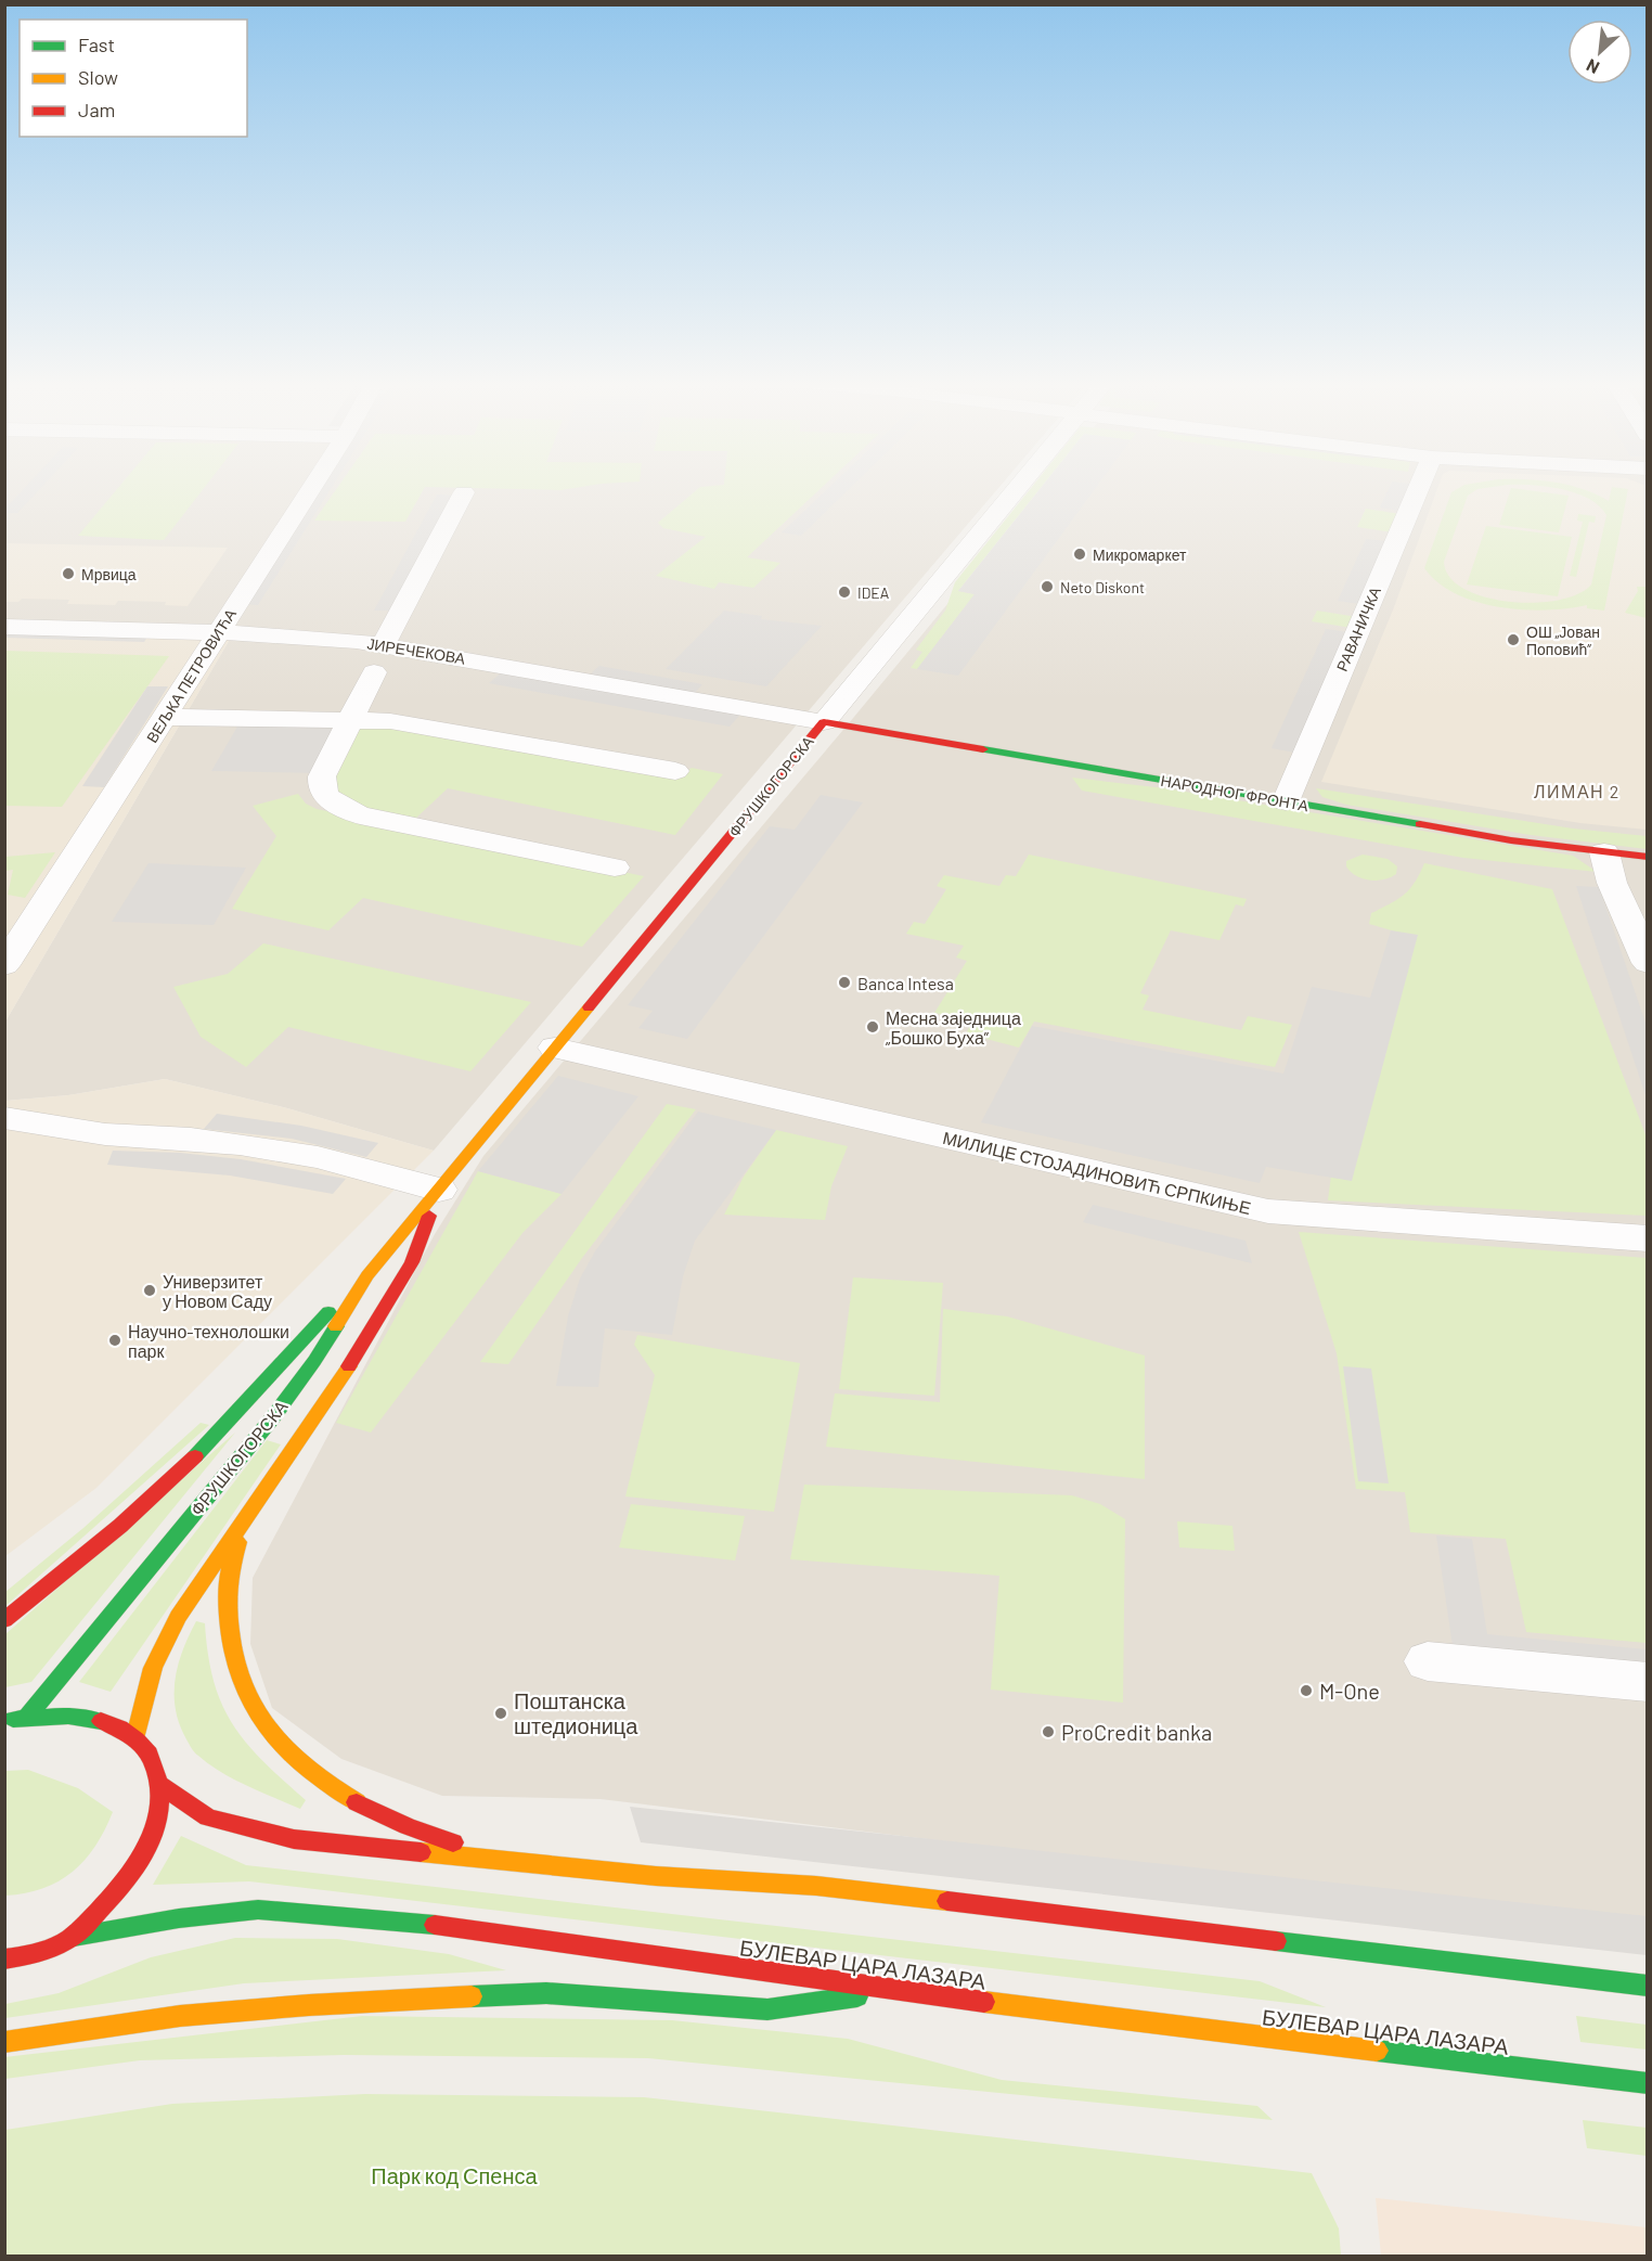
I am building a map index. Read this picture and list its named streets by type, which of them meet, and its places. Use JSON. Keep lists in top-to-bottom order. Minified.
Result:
{"streets":{"main road":["ФРУШКОГОРСКА","НАРОДНОГ ФРОНТА","БУЛЕВАР ЦАРА ЛАЗАРА"],"street":["РАВАНИЧКА","ЈИРЕЧЕКОВА","ВЕЉКА ПЕТРОВИЋА","МИЛИЦЕ СТОЈАДИНОВИЋ СРПКИЊЕ"]},"crossings":[["РАВАНИЧКА","НАРОДНОГ ФРОНТА"],["ЈИРЕЧЕКОВА","ВЕЉКА ПЕТРОВИЋА"],["ЈИРЕЧЕКОВА","ФРУШКОГОРСКА"],["ЈИРЕЧЕКОВА","НАРОДНОГ ФРОНТА"],["ФРУШКОГОРСКА","НАРОДНОГ ФРОНТА"],["ФРУШКОГОРСКА","МИЛИЦЕ СТОЈАДИНОВИЋ СРПКИЊЕ"]],"districts":["ЛИМАН 2"],"parks":["Парк код Спенса"],"places":["Микромаркет","Мрвица","Neto Diskont","IDEA","ОШ „Јован Поповић”","Banca Intesa","Месна заједница „Бошко Буха”","Универзитет у Новом Саду","Научно-технолошки парк","M-One","Поштанска штедионица","ProCredit banka"],"legend":["Fast","Slow","Jam"],"north":"bottom left"}
